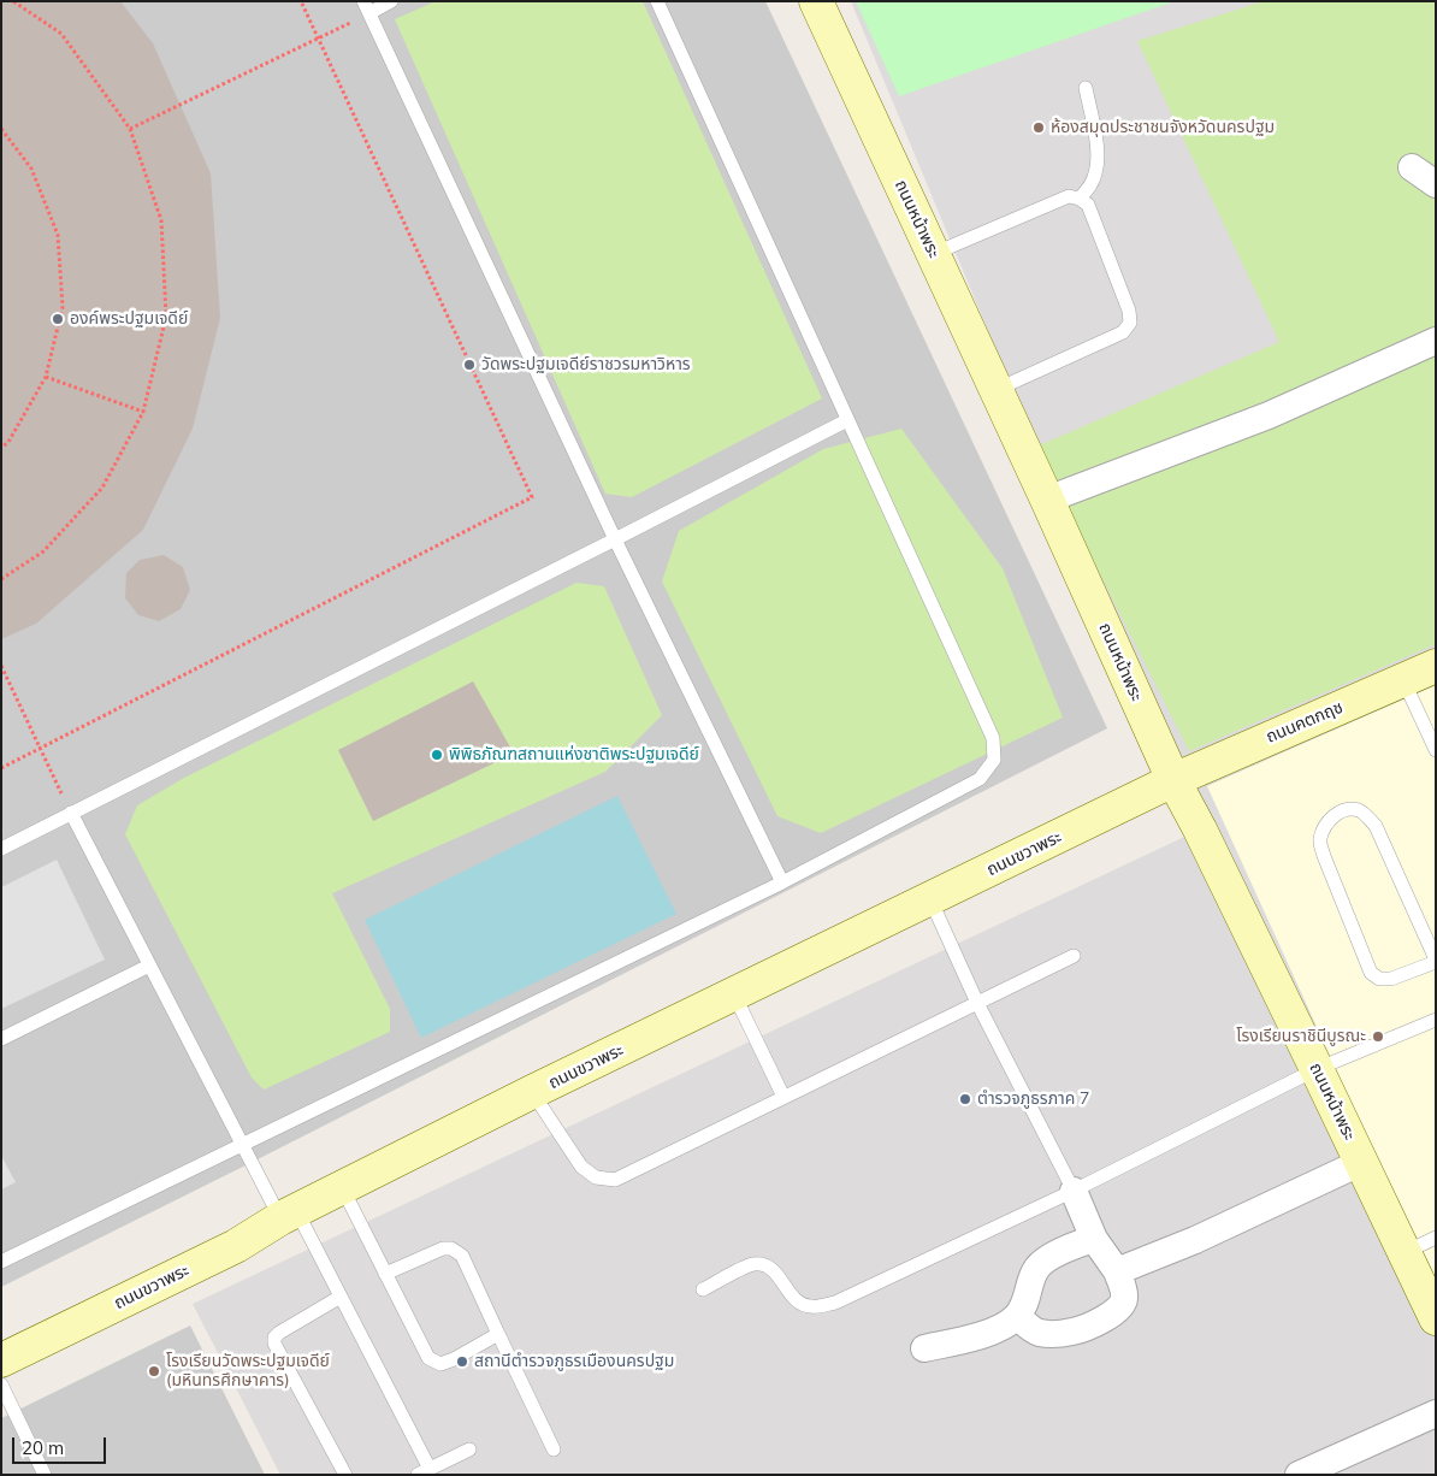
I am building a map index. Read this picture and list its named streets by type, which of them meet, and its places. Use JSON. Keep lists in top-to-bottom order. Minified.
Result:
{"streets":{"main road":["ถนนหน้าพระ","ถนนคตกฤช","ถนนขวาพระ"]},"crossings":[["ถนนหน้าพระ","ถนนคตกฤช"],["ถนนหน้าพระ","ถนนขวาพระ"],["ถนนคตกฤช","ถนนขวาพระ"]],"places":["ห้องสมุดประชาชนจังหวัดนครปฐม","องค์พระปฐมเจดีย์","วัดพระปฐมเจดีย์ราชวรมหาวิหาร","พิพิธภัณฑสถานแห่งชาติพระปฐมเจดีย์","โรงเรียนราชินีบูรณะ","ตำรวจภูธรภาค 7","สถานีตำรวจภูธรเมืองนครปฐม","โรงเรียนวัดพระปฐมเจดีย์ (มหินทรศึกษาคาร)"],"scale_bar":"20 m"}
